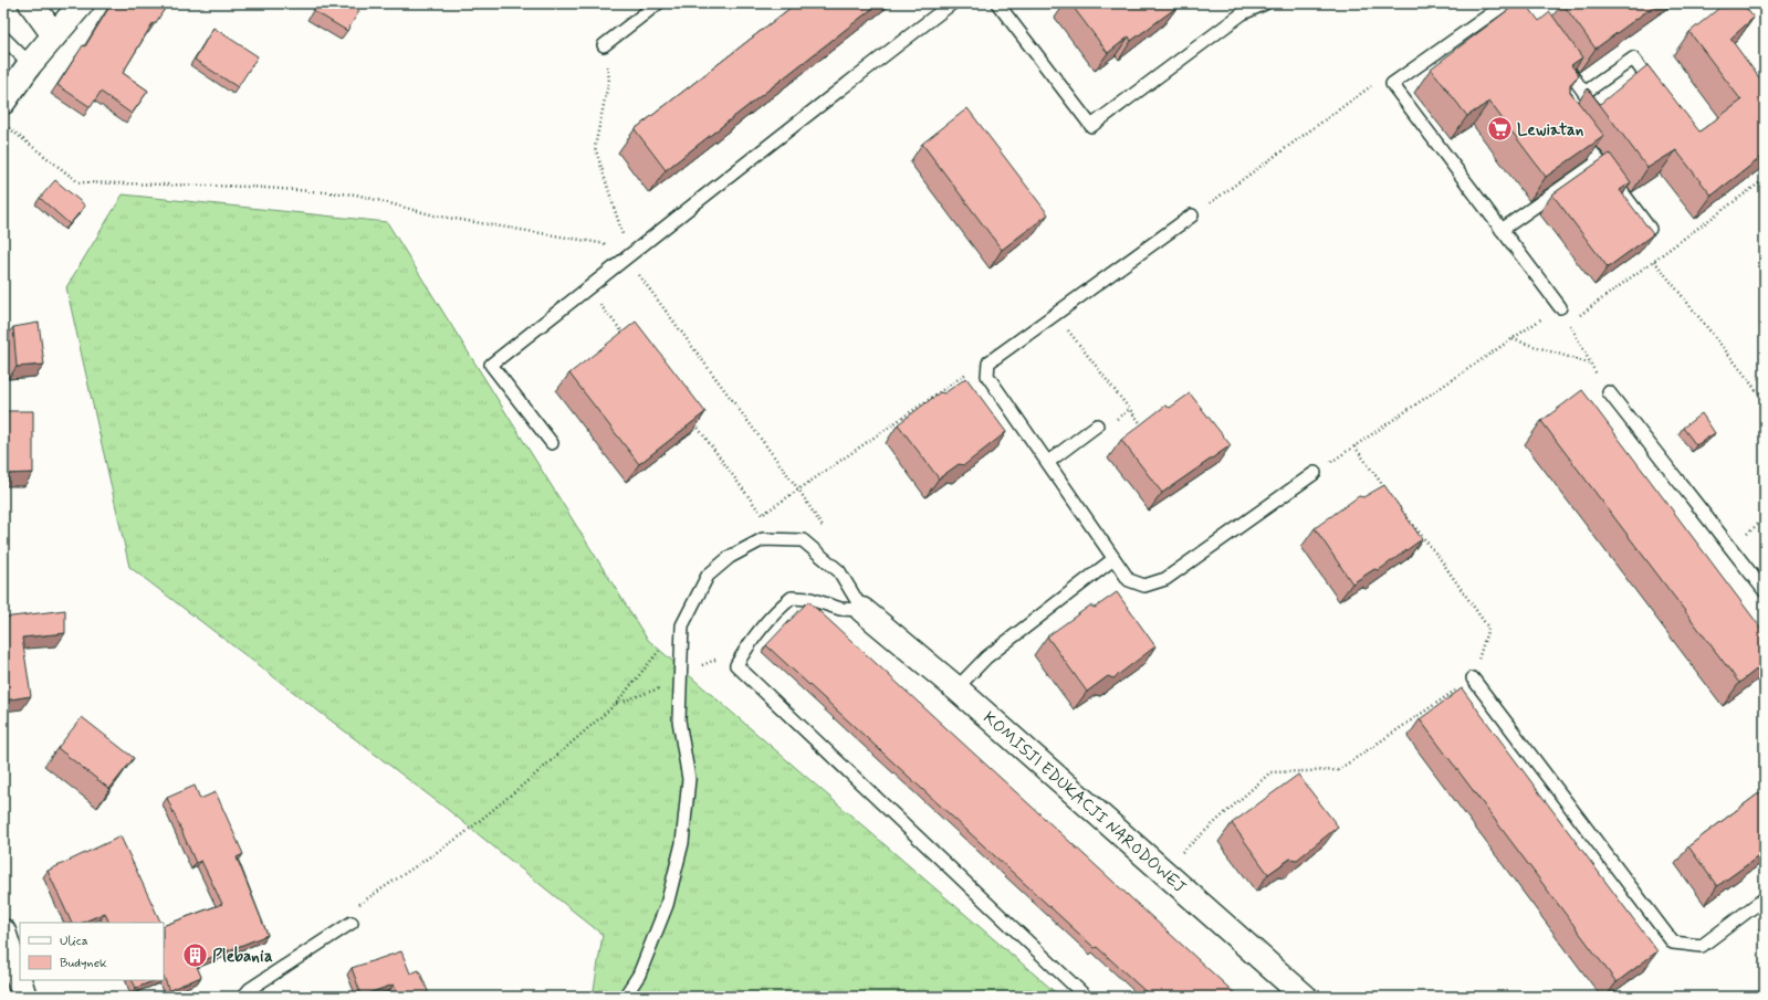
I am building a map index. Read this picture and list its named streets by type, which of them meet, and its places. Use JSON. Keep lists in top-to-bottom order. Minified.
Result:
{"streets":{"street":["KOMISJI EDUKACJI NARODOWEJ"]},"places":{"supermarket":["Lewiatan"],"building":["Plebania"]},"legend":["Ulica","Budynek"]}
